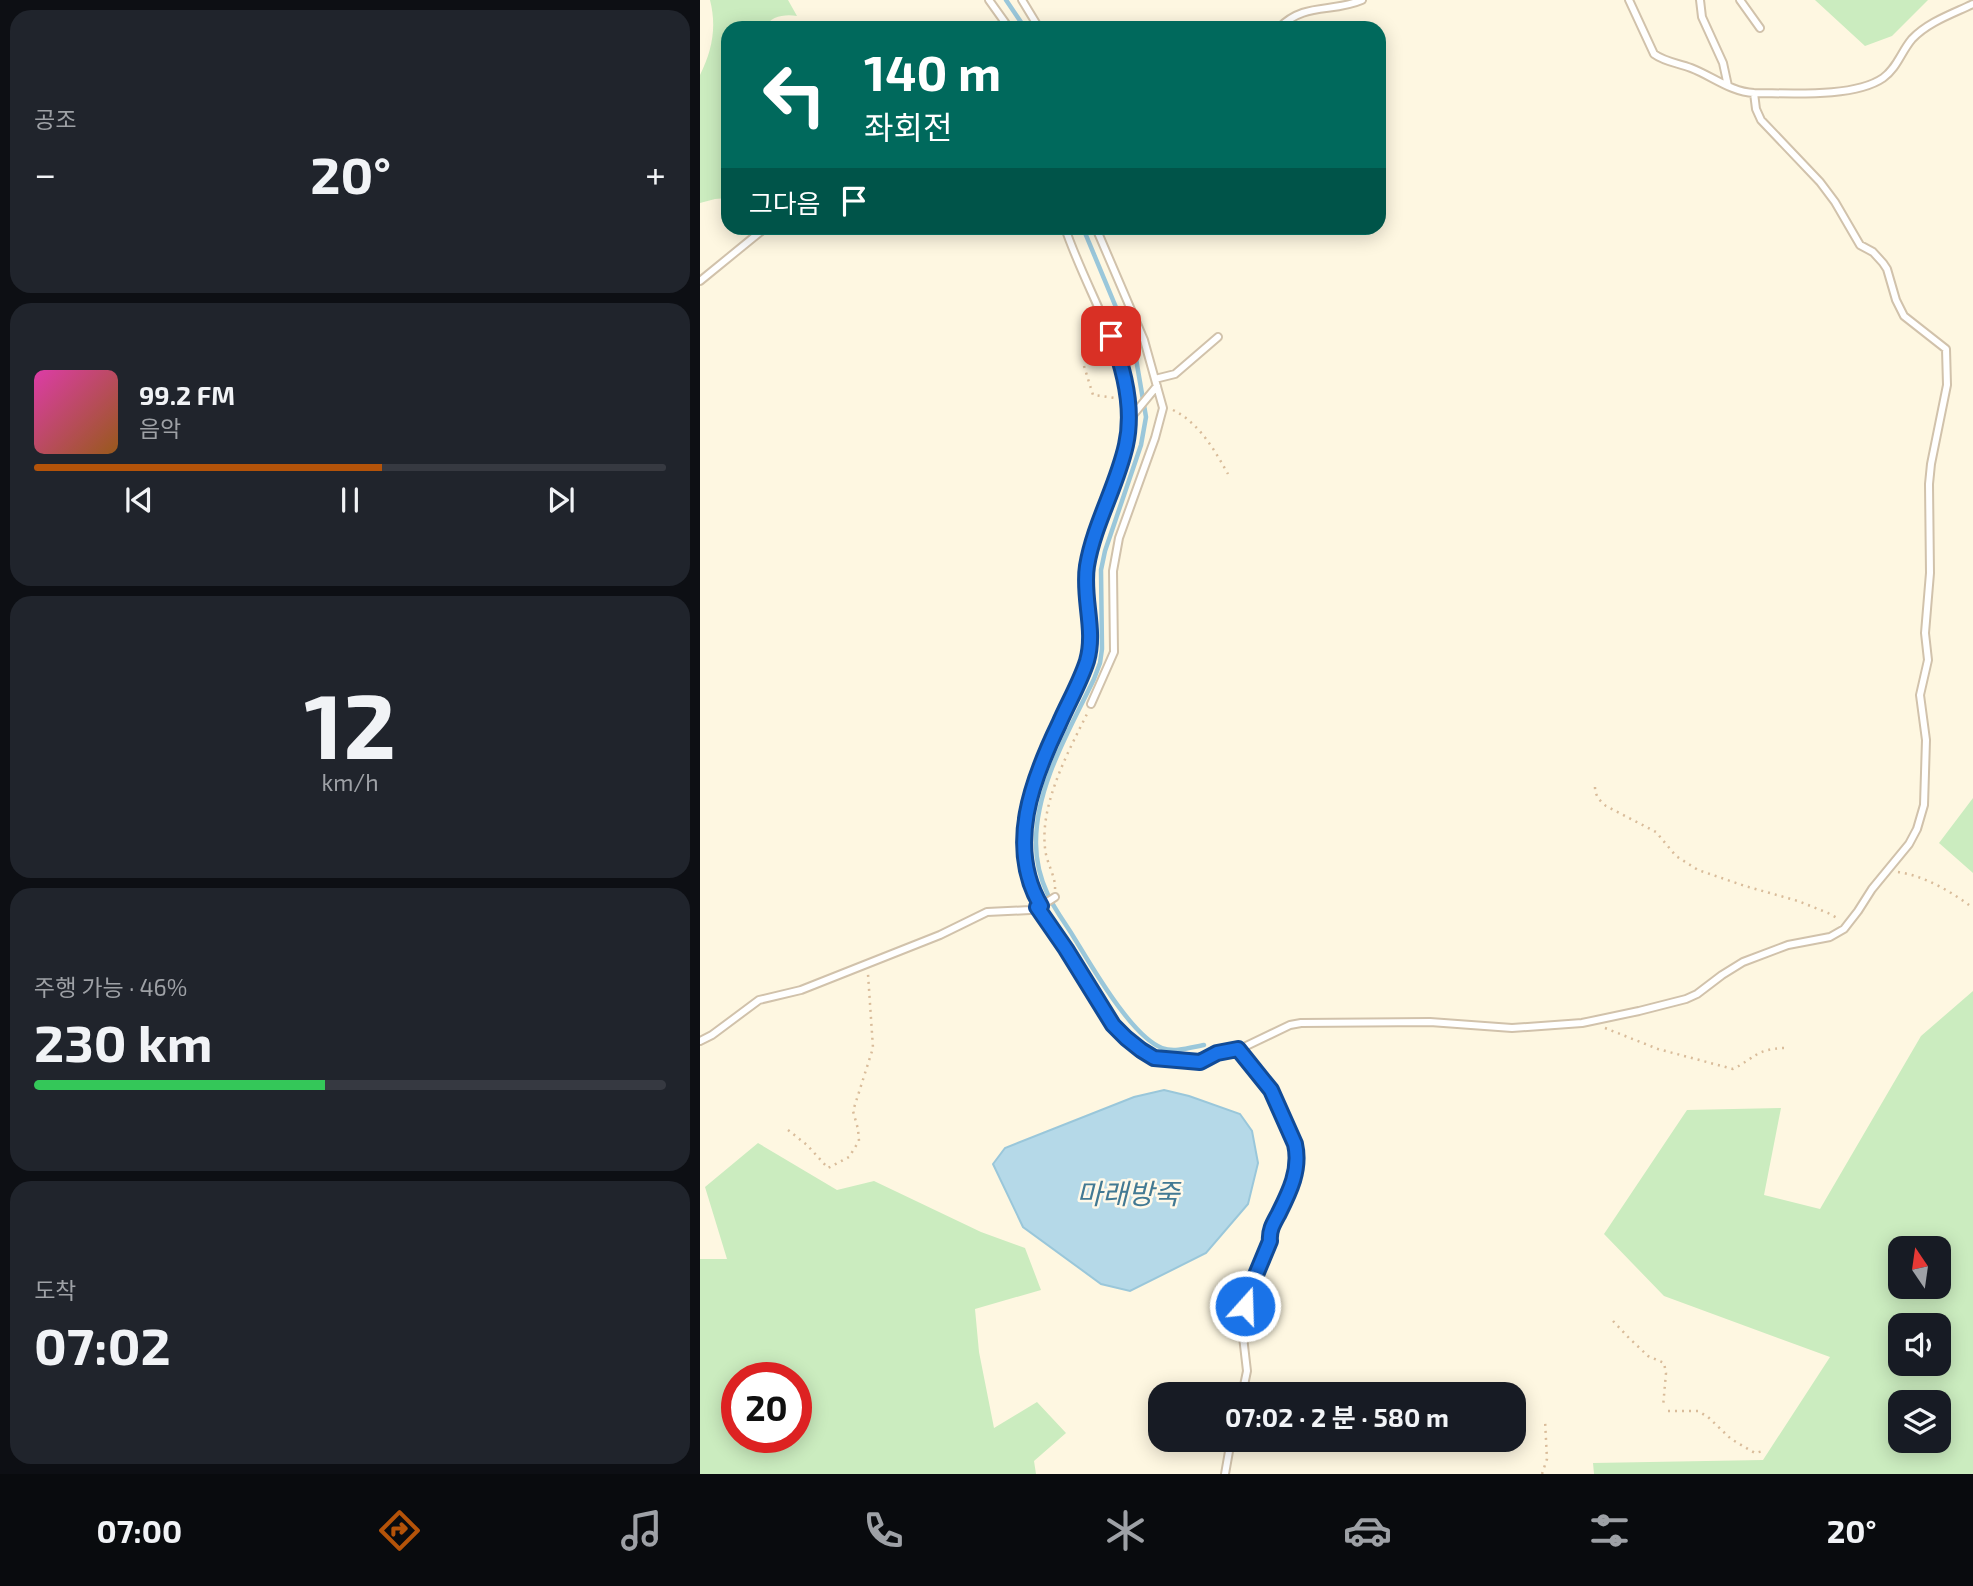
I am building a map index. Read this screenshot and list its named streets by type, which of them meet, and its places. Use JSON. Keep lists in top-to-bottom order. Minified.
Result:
{"water":["마래방죽"],"north":"top","page":{"tile":["공조",["12","km/h"],["주행 가능 · 46%","230 km"],["도착","07:02"]],"turn":["140 m","좌회전"],"heat":["−","20°","+"],"then":"그다음","song":["99.2 FM","음악"],"limit":"20","trip":"07:02 · 2 분 · 580 m","tabs":["07:00","20°"]}}
